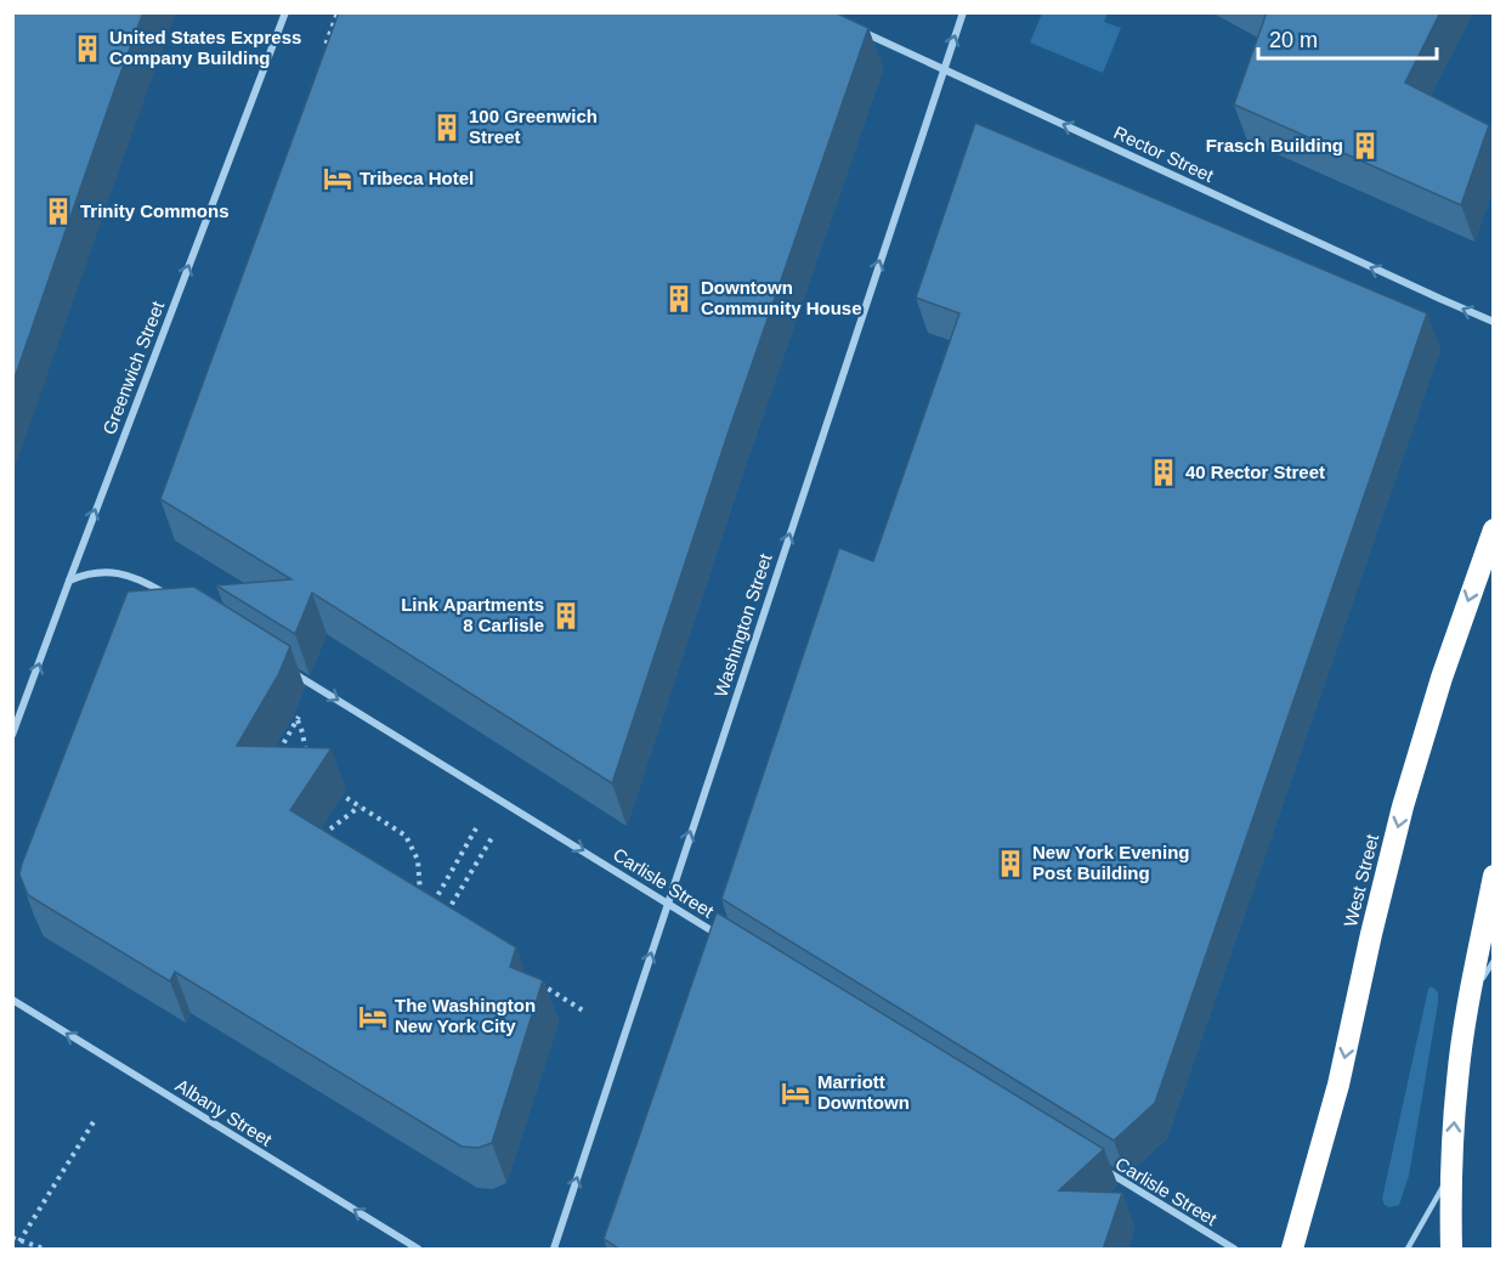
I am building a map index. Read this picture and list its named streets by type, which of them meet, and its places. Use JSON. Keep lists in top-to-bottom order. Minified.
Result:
{"streets":{"highway":["West Street"],"street":["Rector Street","Greenwich Street","Washington Street","Carlisle Street","Albany Street"]},"crossings":[["Rector Street","Washington Street"],["Washington Street","Carlisle Street"]],"one_way":["Rector Street","Greenwich Street","Washington Street","Carlisle Street","Albany Street"],"places":{"building":["United States Express Company Building","100 Greenwich Street","Frasch Building","Trinity Commons","Downtown Community House","40 Rector Street","Link Apartments 8 Carlisle","New York Evening Post Building"],"hotel":["Tribeca Hotel","The Washington New York City","Marriott Downtown"]},"scale_bar":"20 m"}
